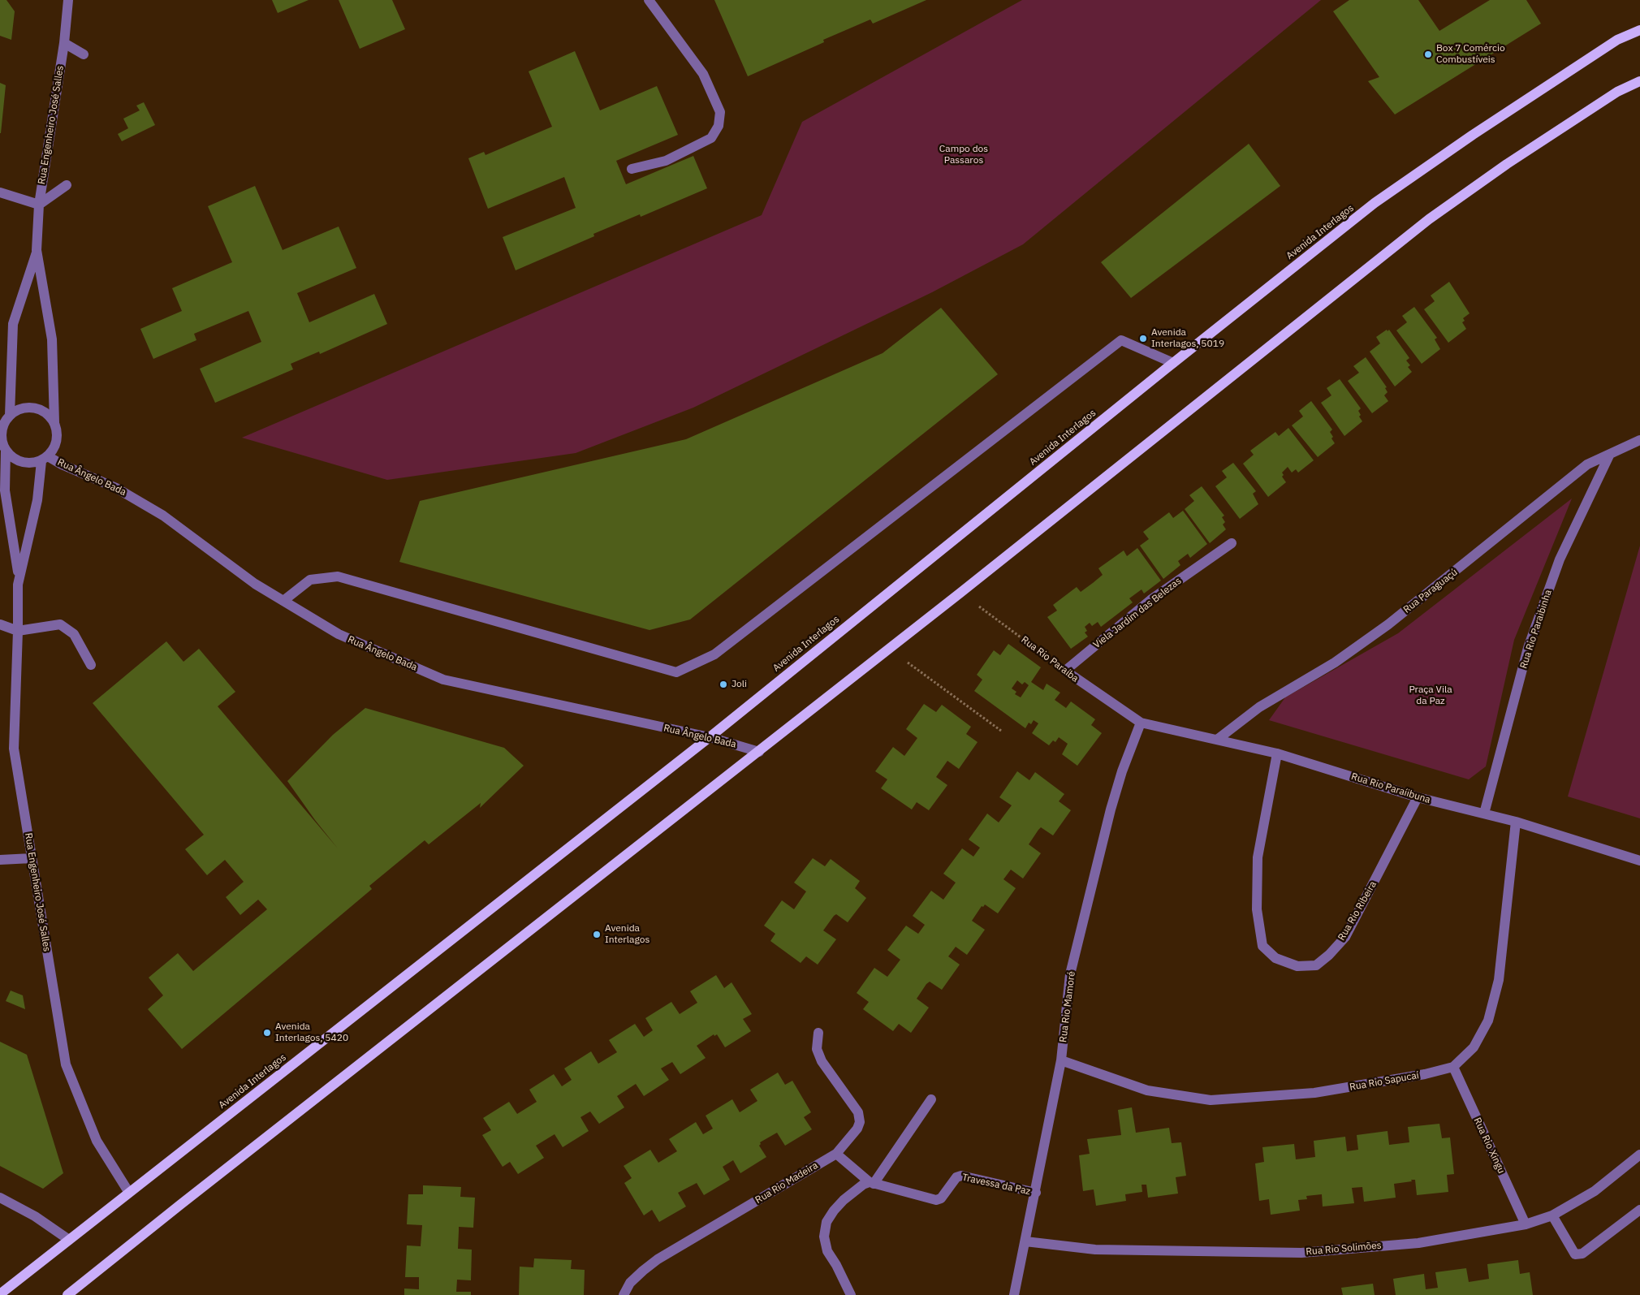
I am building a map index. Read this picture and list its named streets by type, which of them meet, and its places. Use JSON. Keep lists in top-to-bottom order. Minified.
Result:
{"streets":{"main road":["Avenida Interlagos"],"street":["Rua Engenheiro José Salles","Rua Ângelo Bada","Rua Paraguaçú","Viela Jardim das Belezas","Rua Rio Paraibinha","Rua Rio Paraíba","Rua Rio Paraíibuna","Rua Rio Ribeira","Rua Rio Mamoré","Rua Rio Sapucaí","Rua Rio Xingu","Rua Rio Madeira","Travessa da Paz","Rua Rio Solimões"]},"crossings":[["Rua Engenheiro José Salles","Avenida Interlagos"],["Rua Engenheiro José Salles","Rua Ângelo Bada"],["Avenida Interlagos","Rua Ângelo Bada"],["Rua Paraguaçú","Rua Rio Paraibinha"],["Rua Paraguaçú","Rua Rio Paraíibuna"],["Viela Jardim das Belezas","Rua Rio Paraíba"],["Rua Rio Paraibinha","Rua Rio Paraíibuna"],["Rua Rio Paraíba","Rua Rio Paraíibuna"],["Rua Rio Paraíba","Rua Rio Mamoré"],["Rua Rio Paraíibuna","Rua Rio Ribeira"],["Rua Rio Paraíibuna","Rua Rio Mamoré"],["Rua Rio Paraíibuna","Rua Rio Sapucaí"],["Rua Rio Mamoré","Rua Rio Sapucaí"],["Rua Rio Mamoré","Travessa da Paz"],["Rua Rio Mamoré","Rua Rio Solimões"],["Rua Rio Sapucaí","Rua Rio Xingu"],["Rua Rio Xingu","Rua Rio Solimões"],["Rua Rio Madeira","Travessa da Paz"]],"parks":["Campo dos Passaros","Praça Vila da Paz"],"places":["Box 7 Comércio Combustíveis","Avenida Interlagos, 5019","Joli","Avenida Interlagos","Avenida Interlagos, 5420"]}
